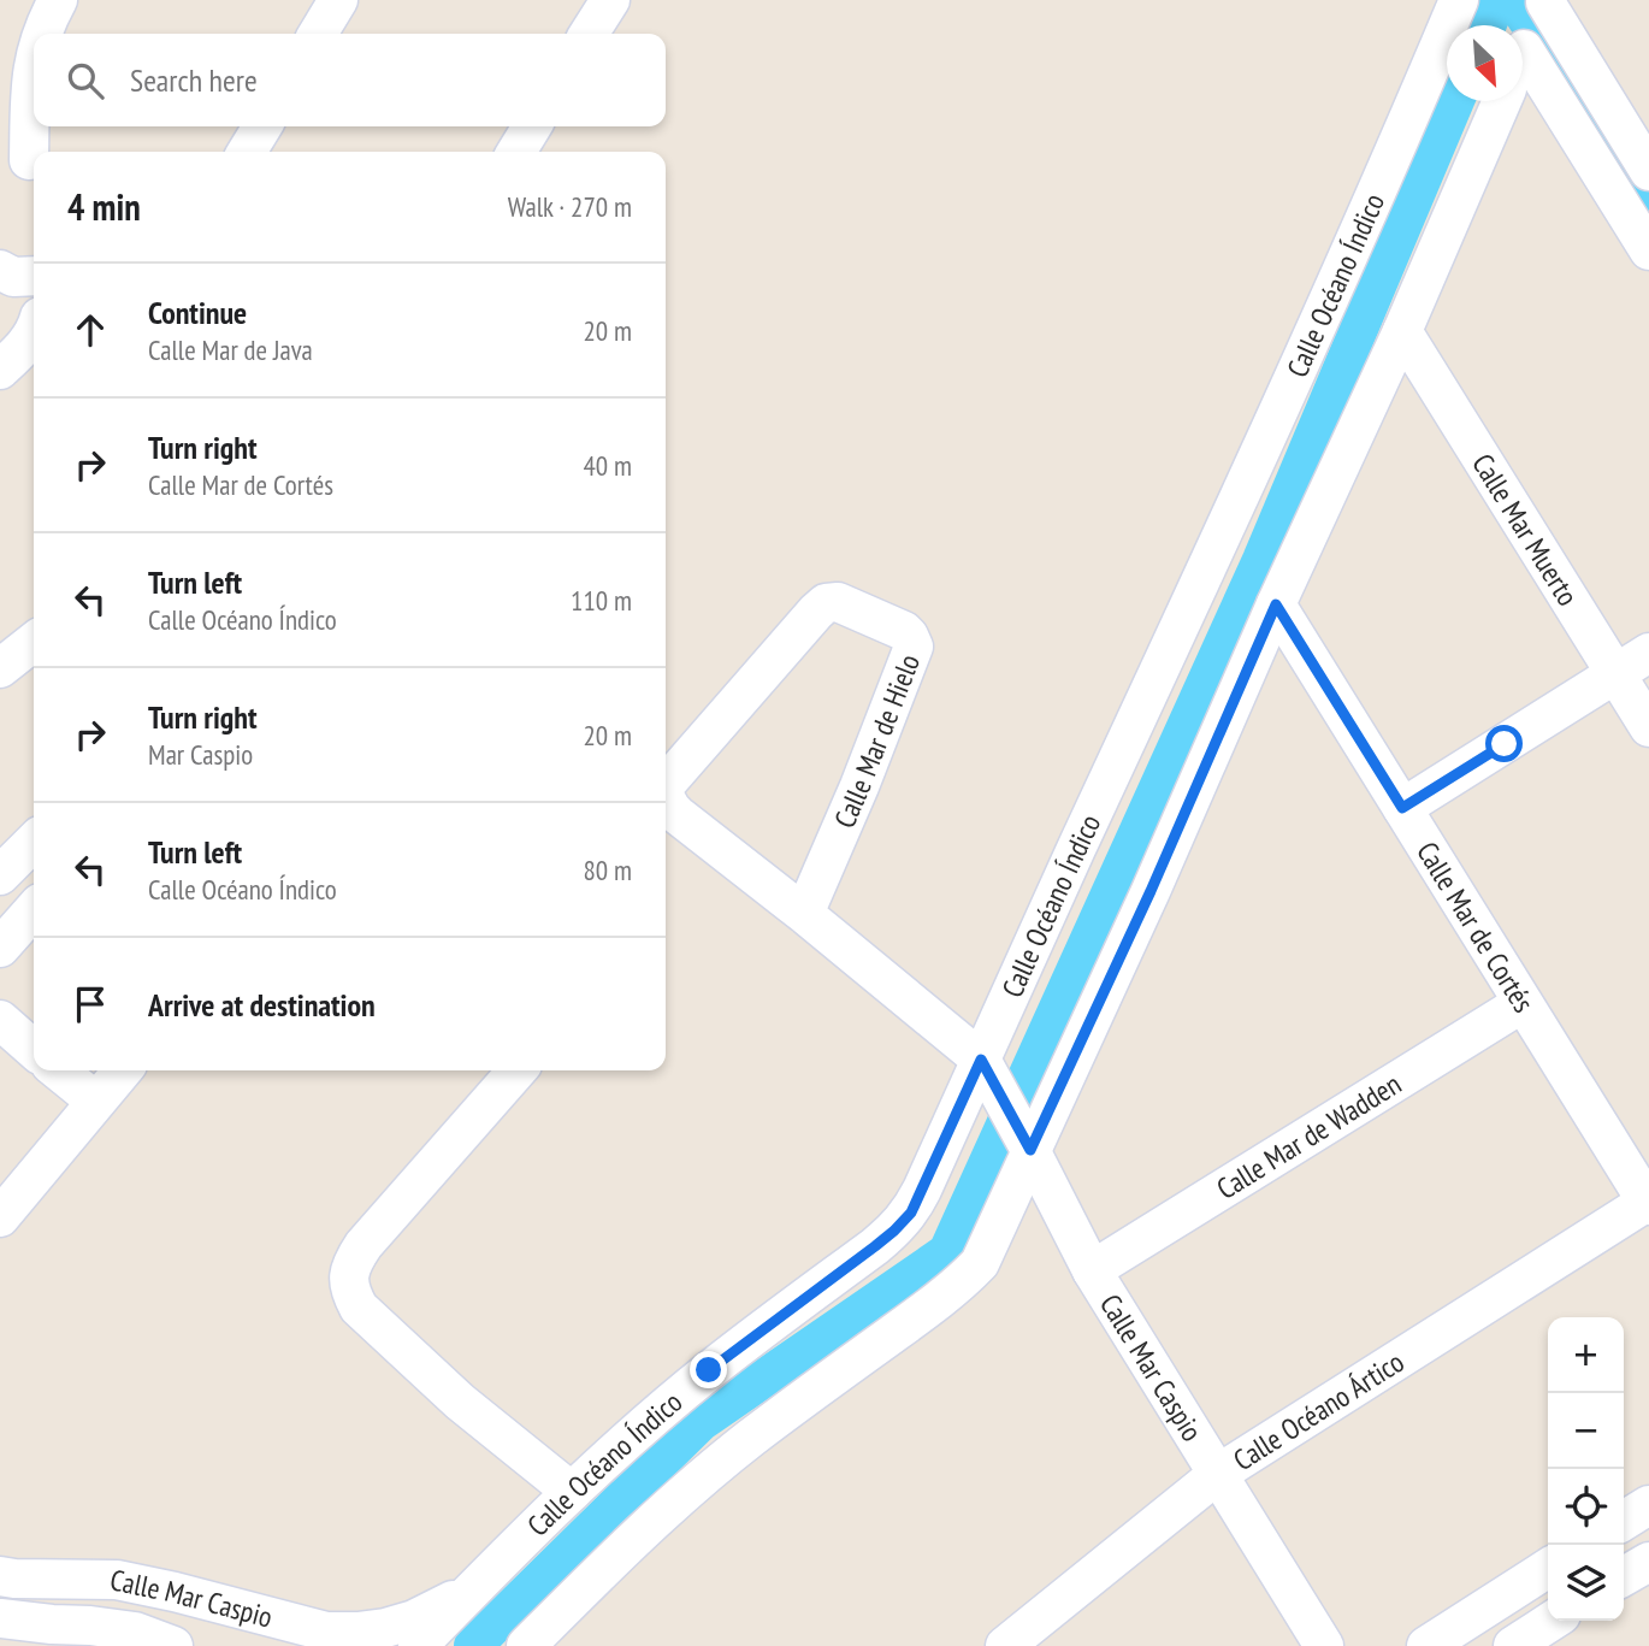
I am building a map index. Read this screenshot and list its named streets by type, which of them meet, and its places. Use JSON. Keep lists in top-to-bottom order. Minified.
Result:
{"streets":{"street":["Calle Océano Índico","Calle Mar Muerto","Calle Mar de Hielo","Calle Mar de Cortés","Calle Mar de Wadden","Calle Mar Caspio","Calle Océano Ártico"]},"crossings":[["Calle Océano Índico","Calle Mar de Hielo"],["Calle Océano Índico","Calle Mar Caspio"],["Calle Mar de Hielo","Calle Mar Caspio"],["Calle Mar de Cortés","Calle Mar de Wadden"],["Calle Mar de Cortés","Calle Océano Ártico"],["Calle Mar de Wadden","Calle Mar Caspio"],["Calle Mar Caspio","Calle Océano Ártico"]],"north":"bottom right","page":{"search":"Search here","heading":["4 min","Walk · 270 m"],"list":[["Continue","Calle Mar de Java","20 m"],["Turn right","Calle Mar de Cortés","40 m"],["Turn left","Calle Océano Índico","110 m"],["Turn right","Mar Caspio","20 m"],["Turn left","Calle Océano Índico","80 m"],"Arrive at destination"],"map_buttons":["+","−"]}}
